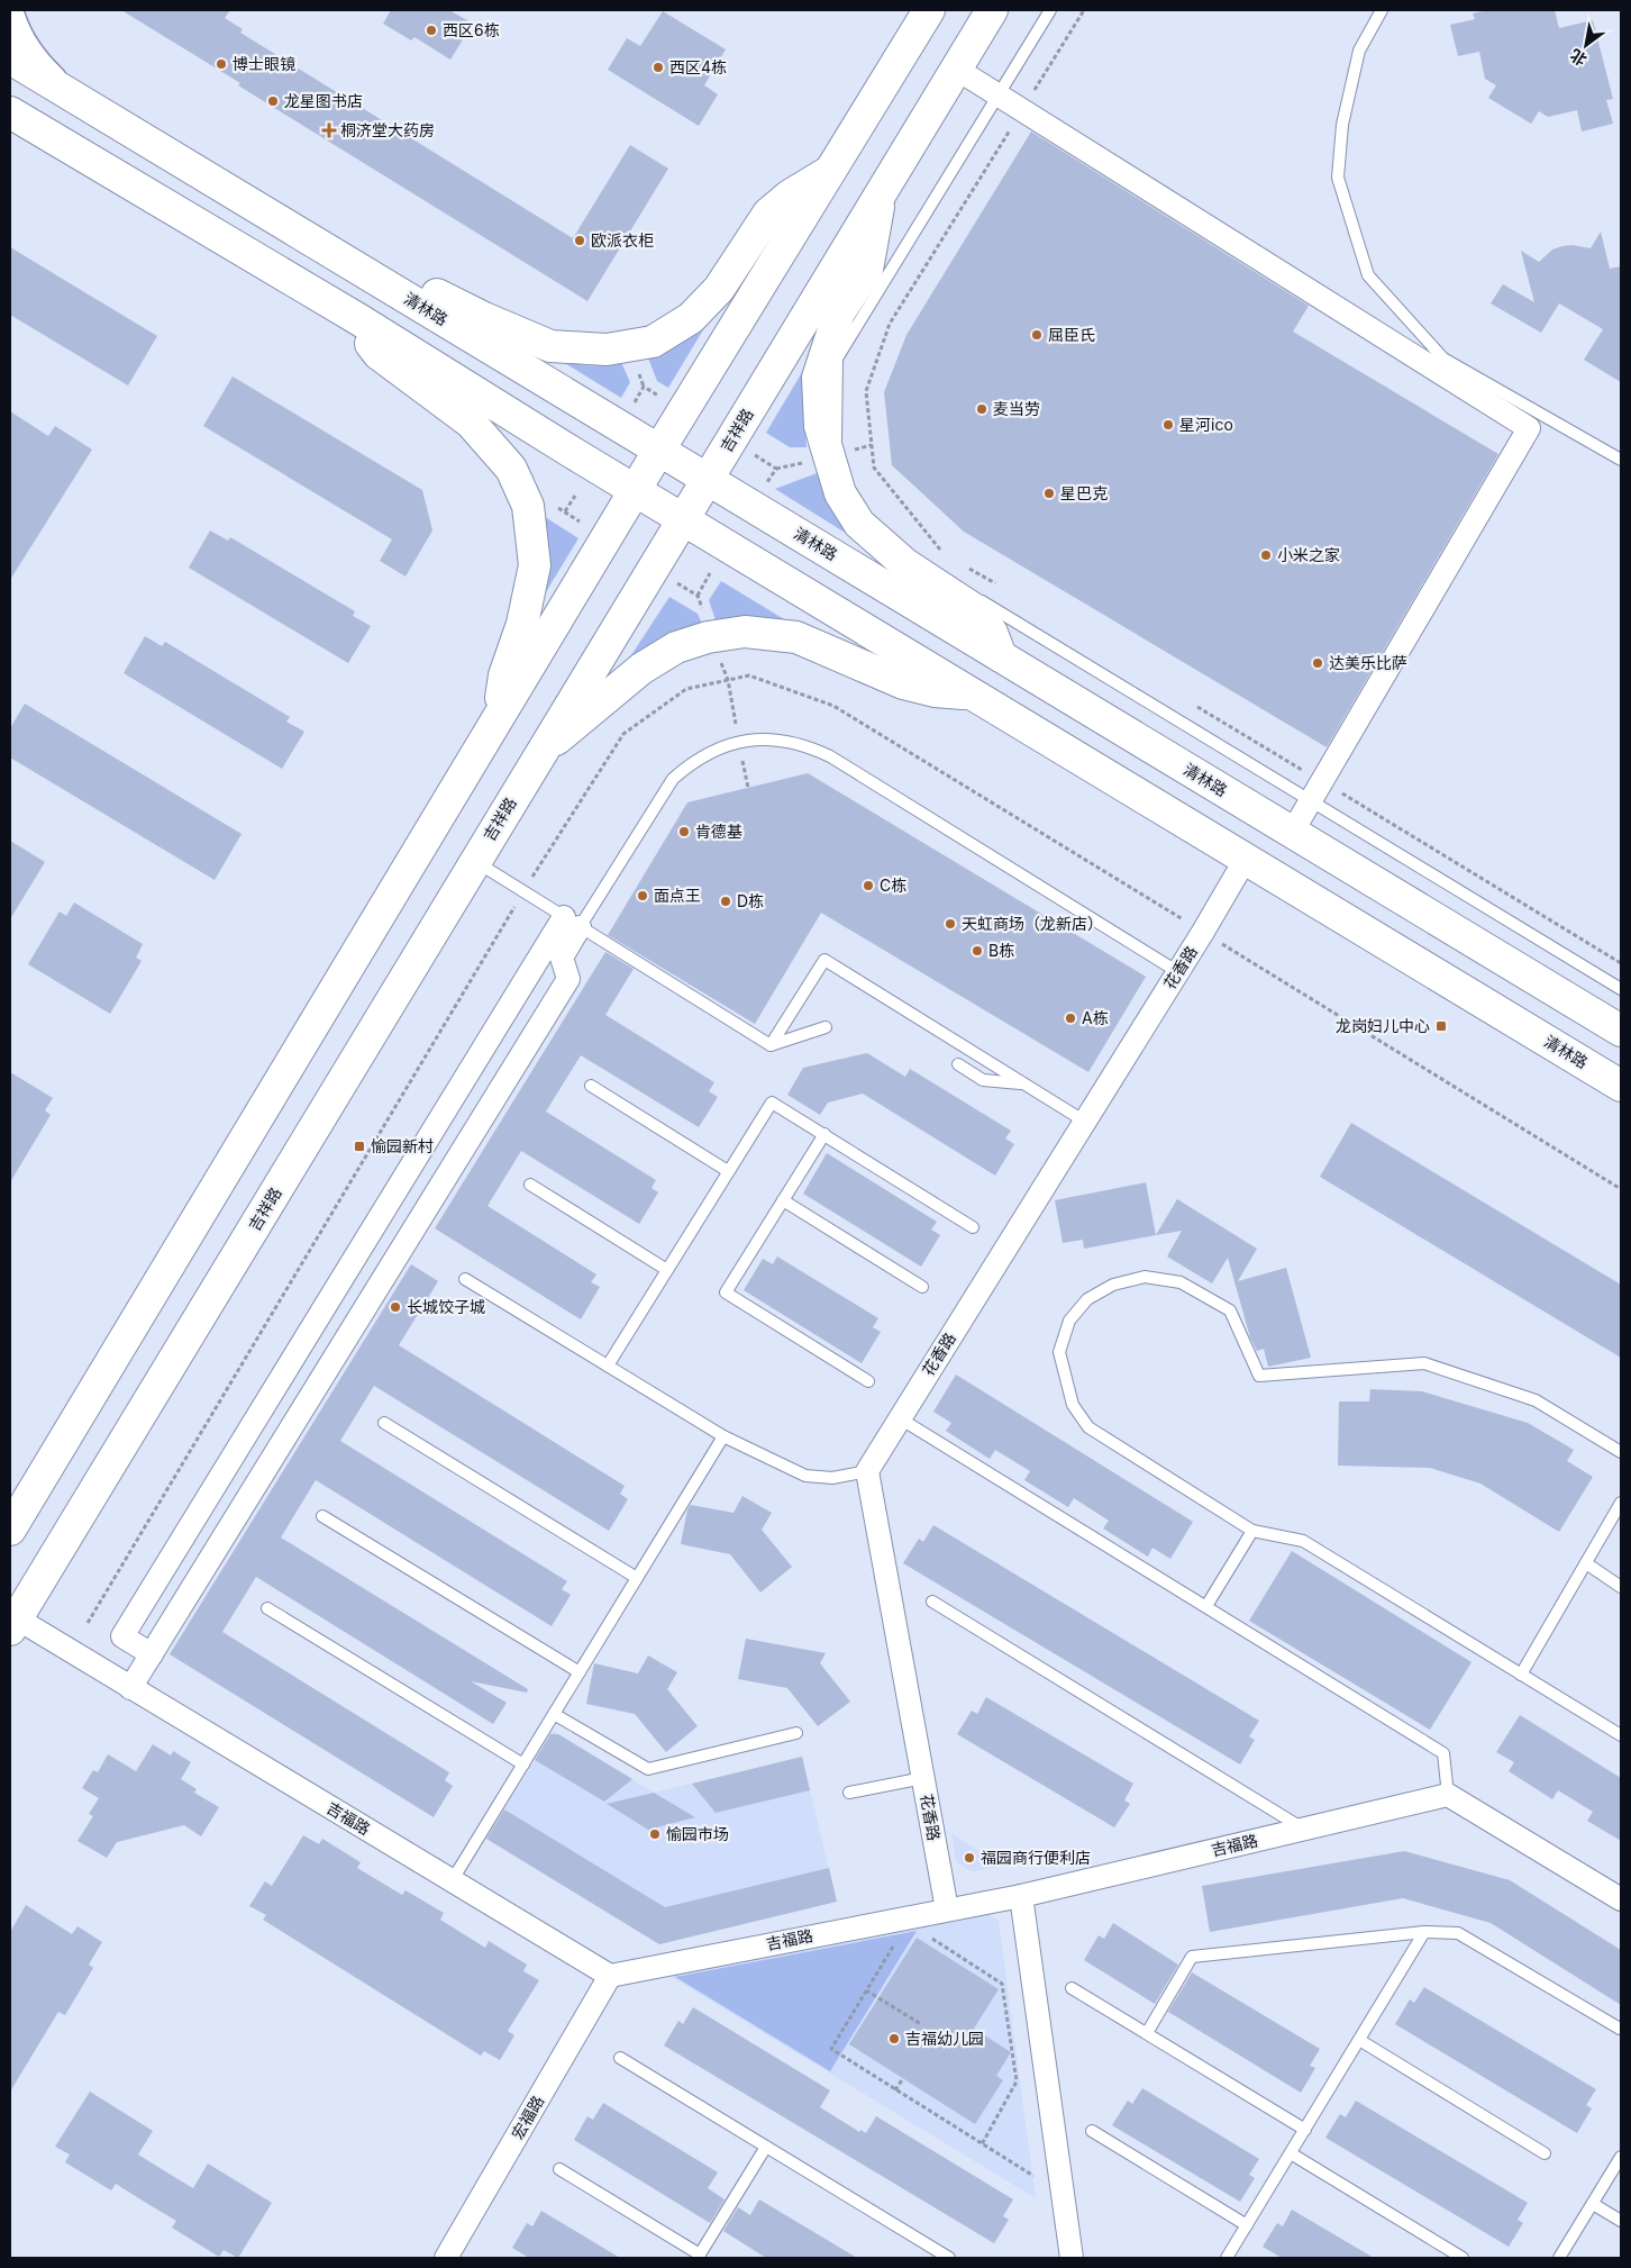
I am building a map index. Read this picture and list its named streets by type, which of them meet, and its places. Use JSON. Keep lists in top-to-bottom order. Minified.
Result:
{"streets":{"main road":["清林路","吉祥路"],"street":["花香路","吉福路","宏福路"]},"crossings":[["清林路","吉祥路"],["清林路","花香路"],["吉祥路","吉福路"],["花香路","吉福路"],["吉福路","宏福路"]],"places":{"other":["西区6栋","博士眼镜","西区4栋","龙星图书店","欧派衣柜","屈臣氏","麦当劳","星河ico","星巴克","小米之家","达美乐比萨","肯德基","C栋","面点王","D栋","天虹商场（龙新店）","B栋","A栋","长城饺子城","愉园市场","福园商行便利店","吉福幼儿园"],"health":["桐济堂大药房"],"transit":["龙岗妇儿中心","愉园新村"]},"north":"bottom left"}
